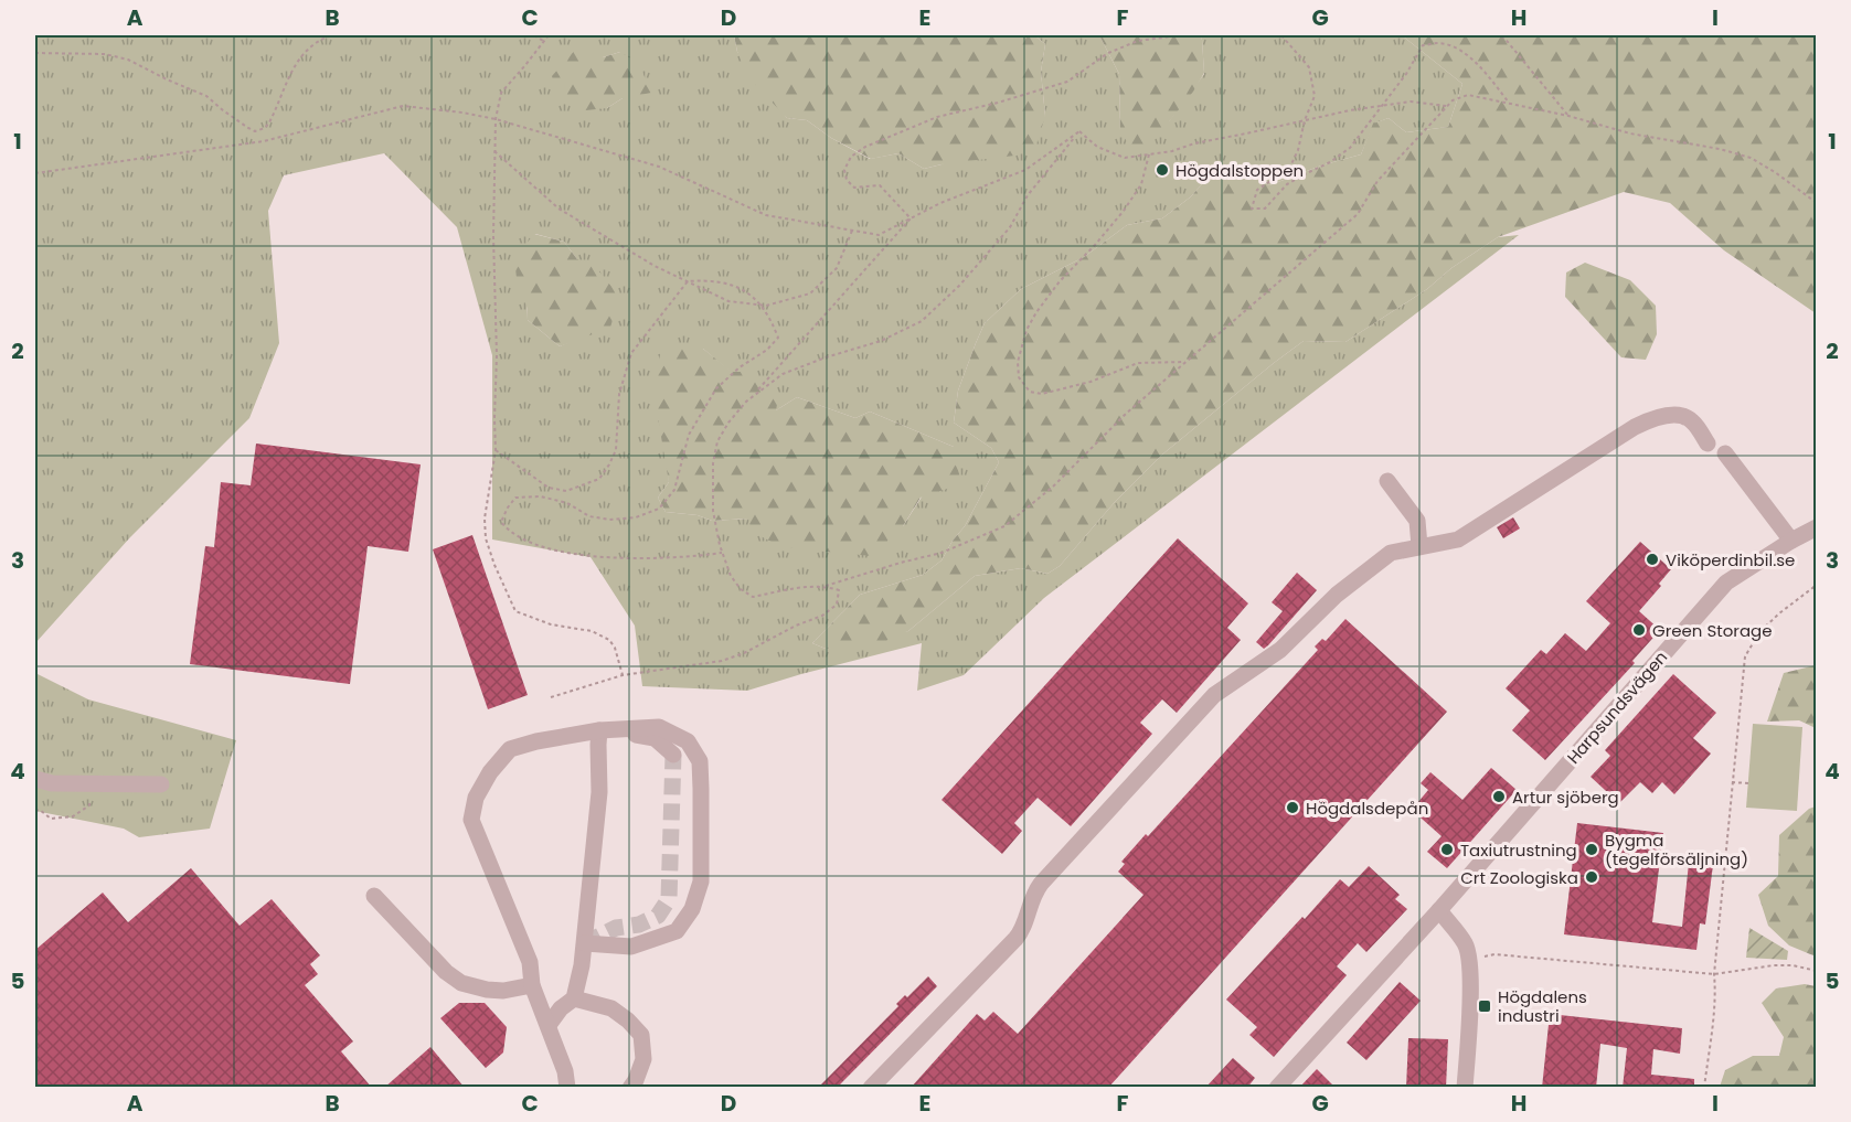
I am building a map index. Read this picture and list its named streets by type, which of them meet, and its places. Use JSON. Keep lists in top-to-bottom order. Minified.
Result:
{"streets":{"street":["Harpsundsvägen"]},"places":{"other":["Högdalstoppen","Viköperdinbil.se","Green Storage","Artur sjöberg","Högdalsdepån","Taxiutrustning","Bygma (tegelförsäljning)","Crt Zoologiska"],"transit":["Högdalens industri"]},"grid":{"columns":["A","B","C","D","E","F","G","H","I"],"rows":["1","2","3","4","5"]}}
